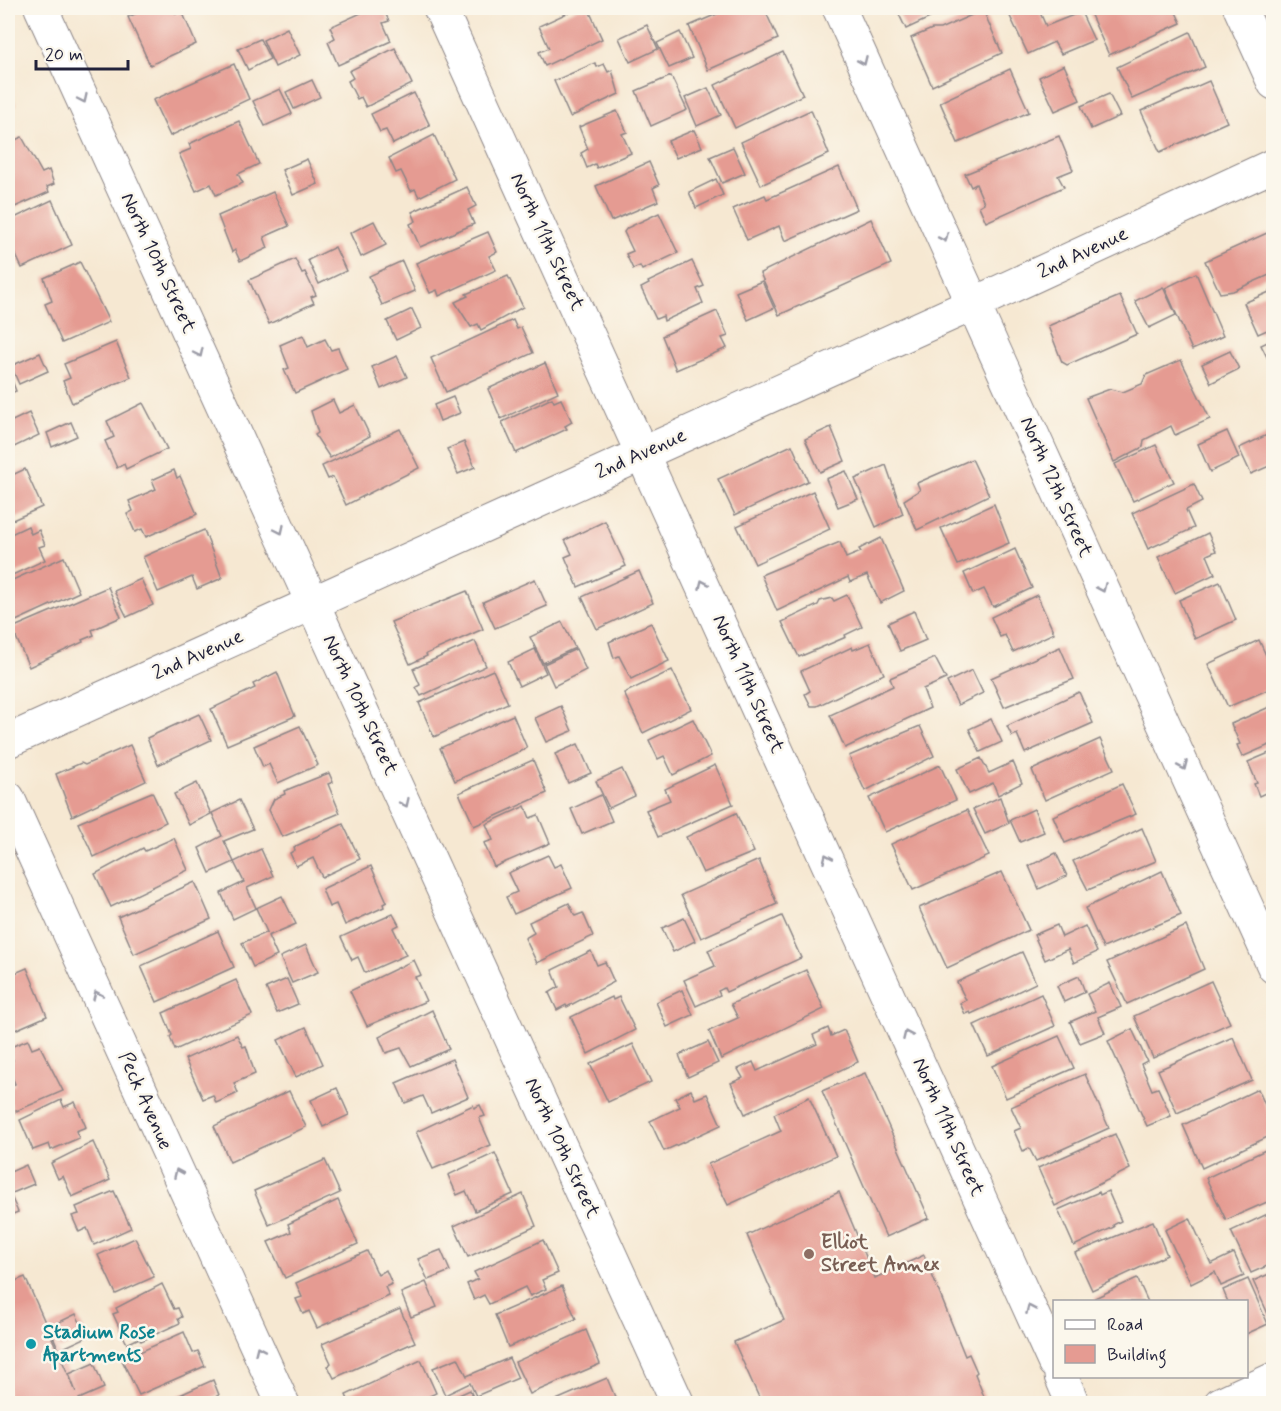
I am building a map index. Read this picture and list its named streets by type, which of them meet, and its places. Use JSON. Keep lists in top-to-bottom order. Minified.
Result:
{"streets":{"street":["North 11th Street","2nd Avenue","North 10th Street","North 12th Street","Peck Avenue"]},"crossings":[["North 11th Street","2nd Avenue"],["2nd Avenue","North 10th Street"],["2nd Avenue","North 12th Street"]],"one_way":["North 11th Street","North 10th Street","North 12th Street","Peck Avenue"],"places":["Elliot Street Annex","Stadium Rose Apartments"],"legend":["Road","Building"],"scale_bar":"20 m"}
